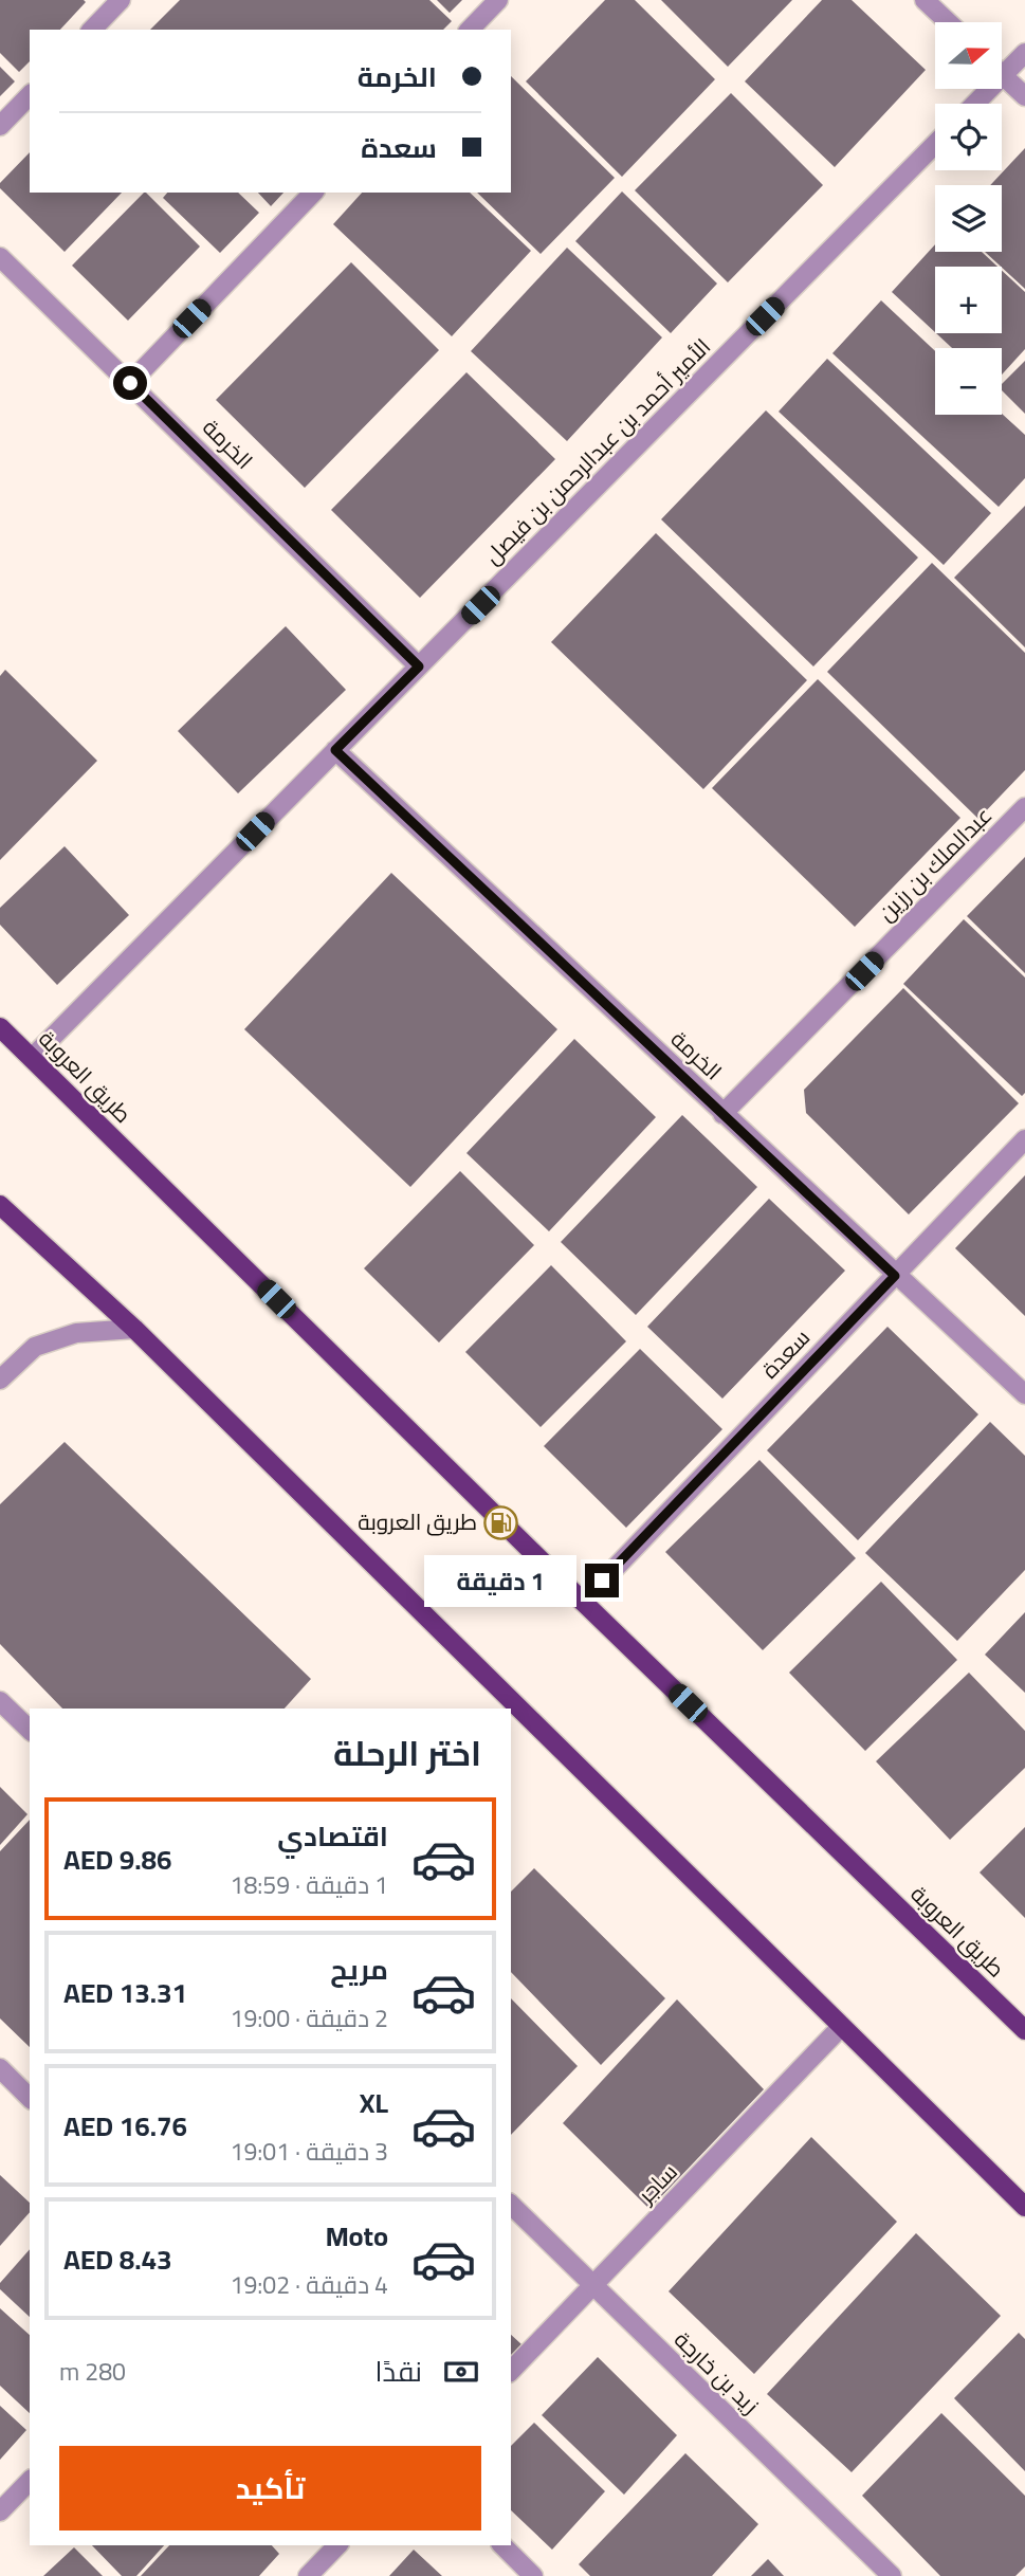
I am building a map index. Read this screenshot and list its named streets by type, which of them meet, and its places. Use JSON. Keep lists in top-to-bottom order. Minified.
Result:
{"streets":{"main road":["طريق العروبة"],"street":["الخرمة","الأمير أحمد بن عبدالرحمن بن فيصل","عبدالملك بن رزين","سعدة","ساجر","زيد بن خارجة"]},"crossings":[["الخرمة","الأمير أحمد بن عبدالرحمن بن فيصل"],["الخرمة","عبدالملك بن رزين"],["الخرمة","سعدة"],["الأمير أحمد بن عبدالرحمن بن فيصل","طريق العروبة"],["طريق العروبة","سعدة"],["ساجر","زيد بن خارجة"]],"places":{"fuel station":["طريق العروبة"]},"north":"right","page":{"map_buttons":["+","−"],"banner":["الخرمة","سعدة"],"bubble":"1 دقيقة","heading":"اختر الرحلة","list":[{"name":"اقتصادي","note":"1 دقيقة · 18:59","value":"AED 9.86"},{"name":"مريح","note":"2 دقيقة · 19:00","value":"AED 13.31"},{"name":"XL","note":"3 دقيقة · 19:01","value":"AED 16.76"},{"name":"Moto","note":"4 دقيقة · 19:02","value":"AED 8.43"}],"pay":["نقدًا","280 m"],"buttons":"تأكيد"}}
